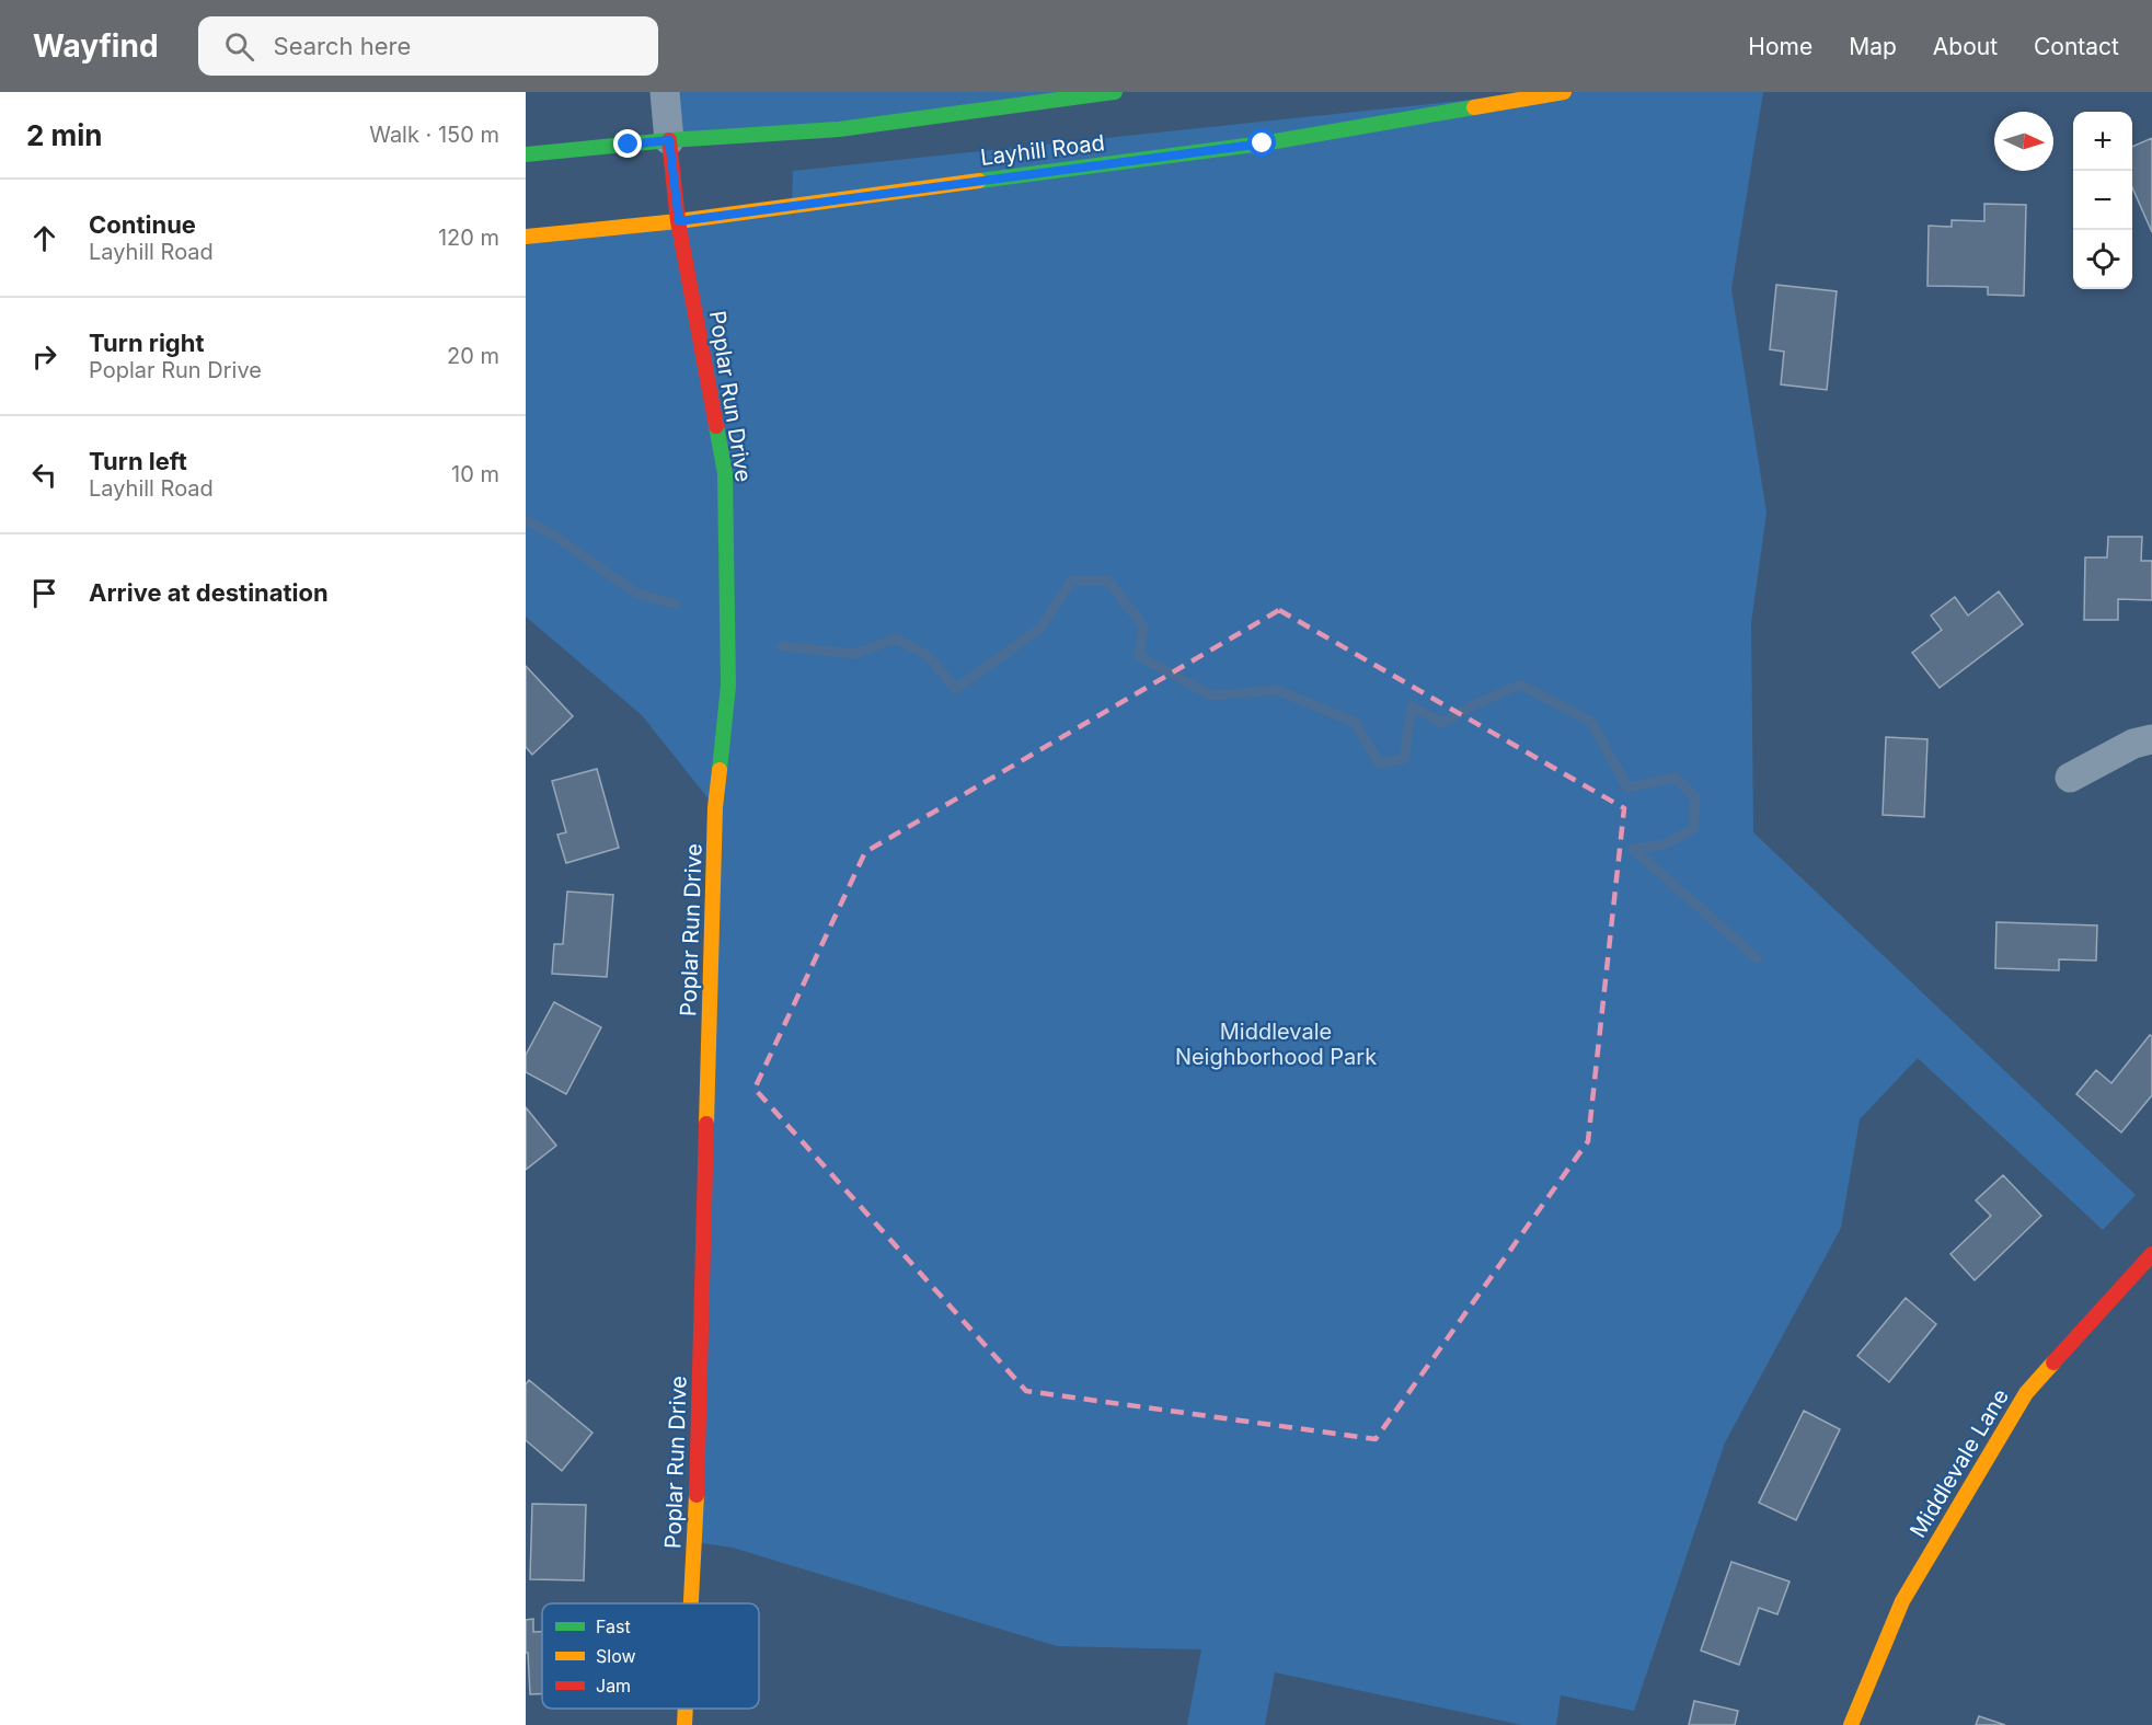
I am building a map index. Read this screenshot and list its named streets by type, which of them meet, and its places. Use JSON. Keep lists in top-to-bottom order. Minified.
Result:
{"streets":{"street":["Layhill Road","Poplar Run Drive","Middlevale Lane"]},"crossings":[["Layhill Road","Poplar Run Drive"]],"parks":["Middlevale Neighborhood Park"],"legend":["Fast","Slow","Jam"],"north":"right","page":{"header":"Wayfind","search":"Search here","nav":["Home","Map","About","Contact"],"heading":["2 min","Walk · 150 m"],"map_buttons":["+","−"],"list":[["Continue","Layhill Road","120 m"],["Turn right","Poplar Run Drive","20 m"],["Turn left","Layhill Road","10 m"],"Arrive at destination"]}}
